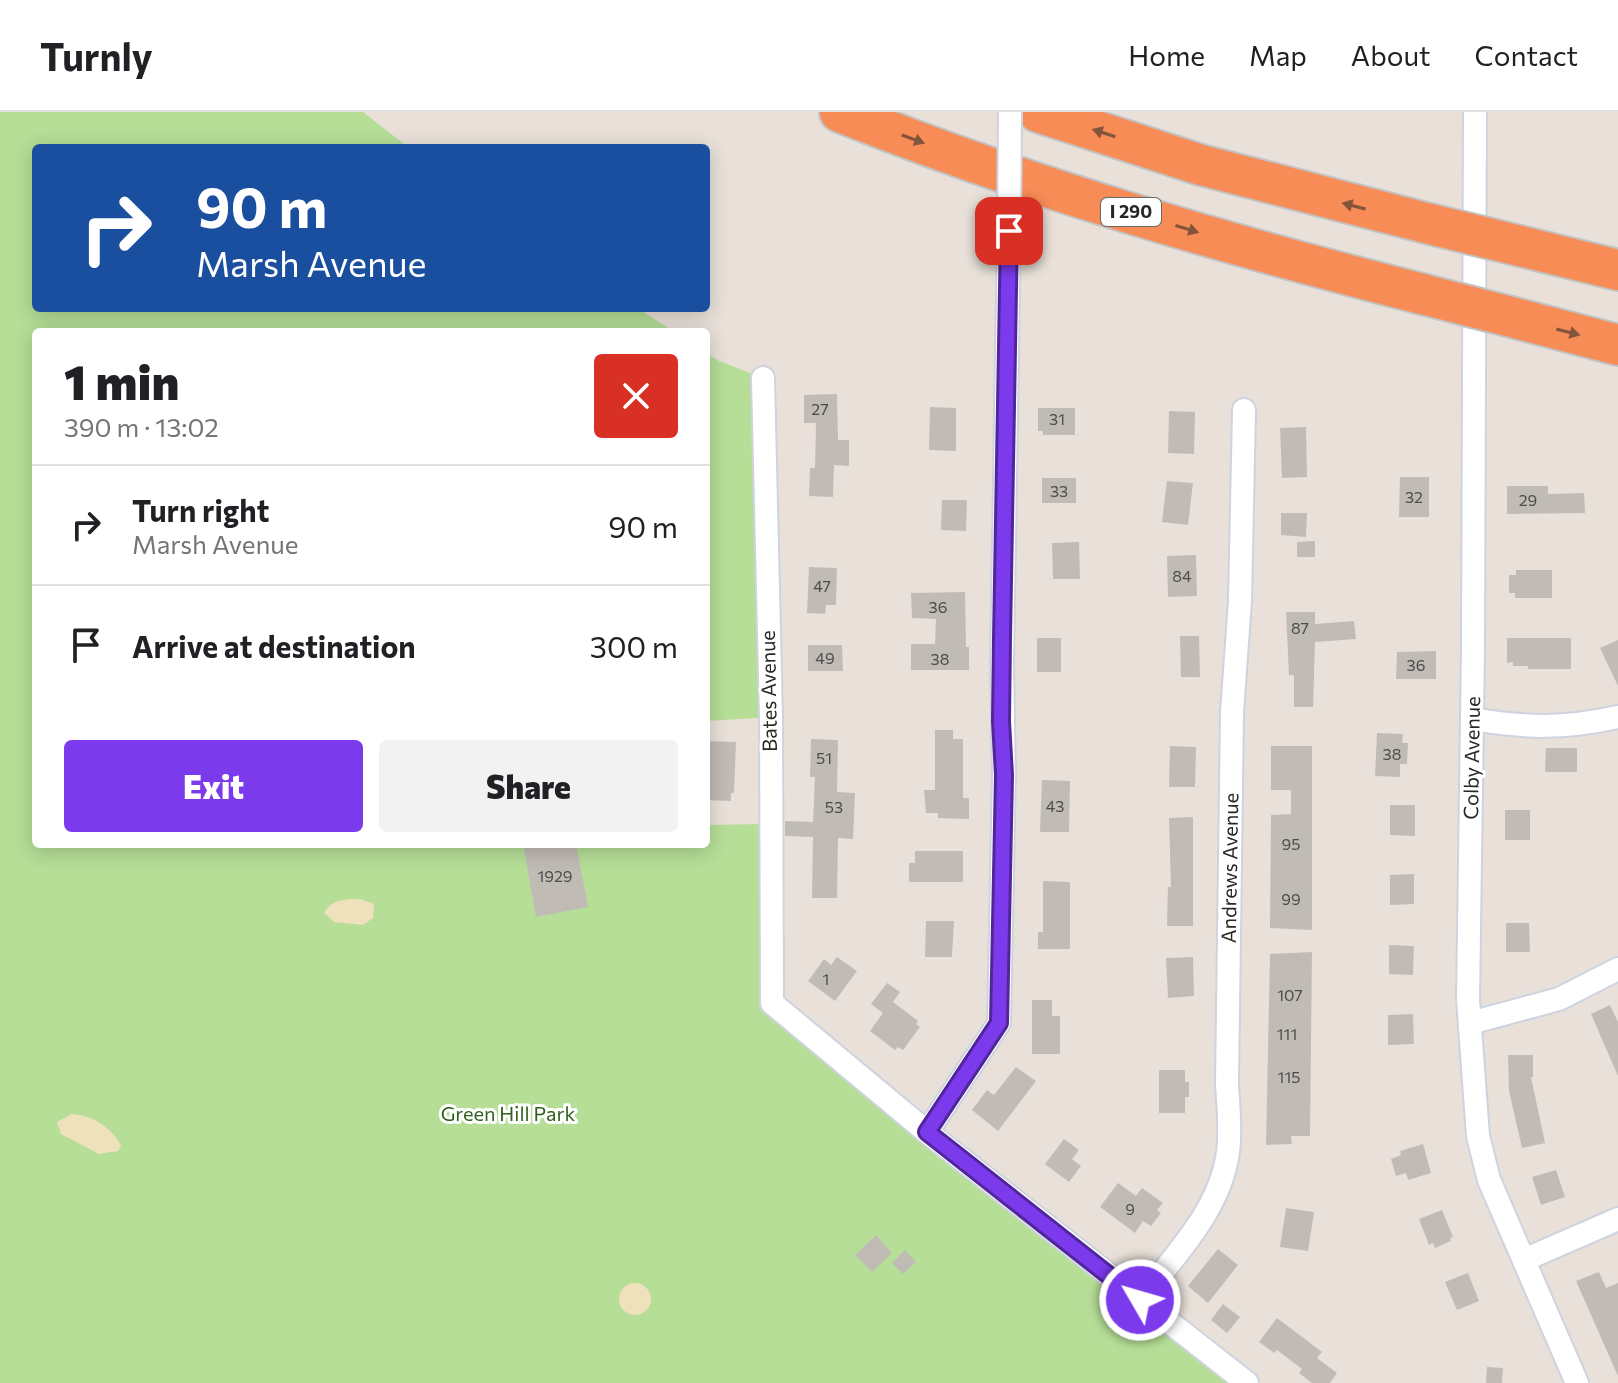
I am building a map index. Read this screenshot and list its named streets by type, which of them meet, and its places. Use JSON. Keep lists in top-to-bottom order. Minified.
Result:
{"streets":{"highway":["I 290"],"street":["Bates Avenue","Colby Avenue","Andrews Avenue"]},"parks":["Green Hill Park"],"house_numbers":["27","31","33","32","29","84","47","36","87","49","38","36","38","51","43","53","95","1929","99","1","107","111","115","9"],"page":{"header":"Turnly","nav":["Home","Map","About","Contact"],"turn":["90 m","Marsh Avenue"],"heading":["1 min","390 m · 13:02"],"list":[{"name":"Turn right","note":"Marsh Avenue","value":"90 m"},{"name":"Arrive at destination","value":"300 m"}],"buttons":["Exit","Share"]}}
